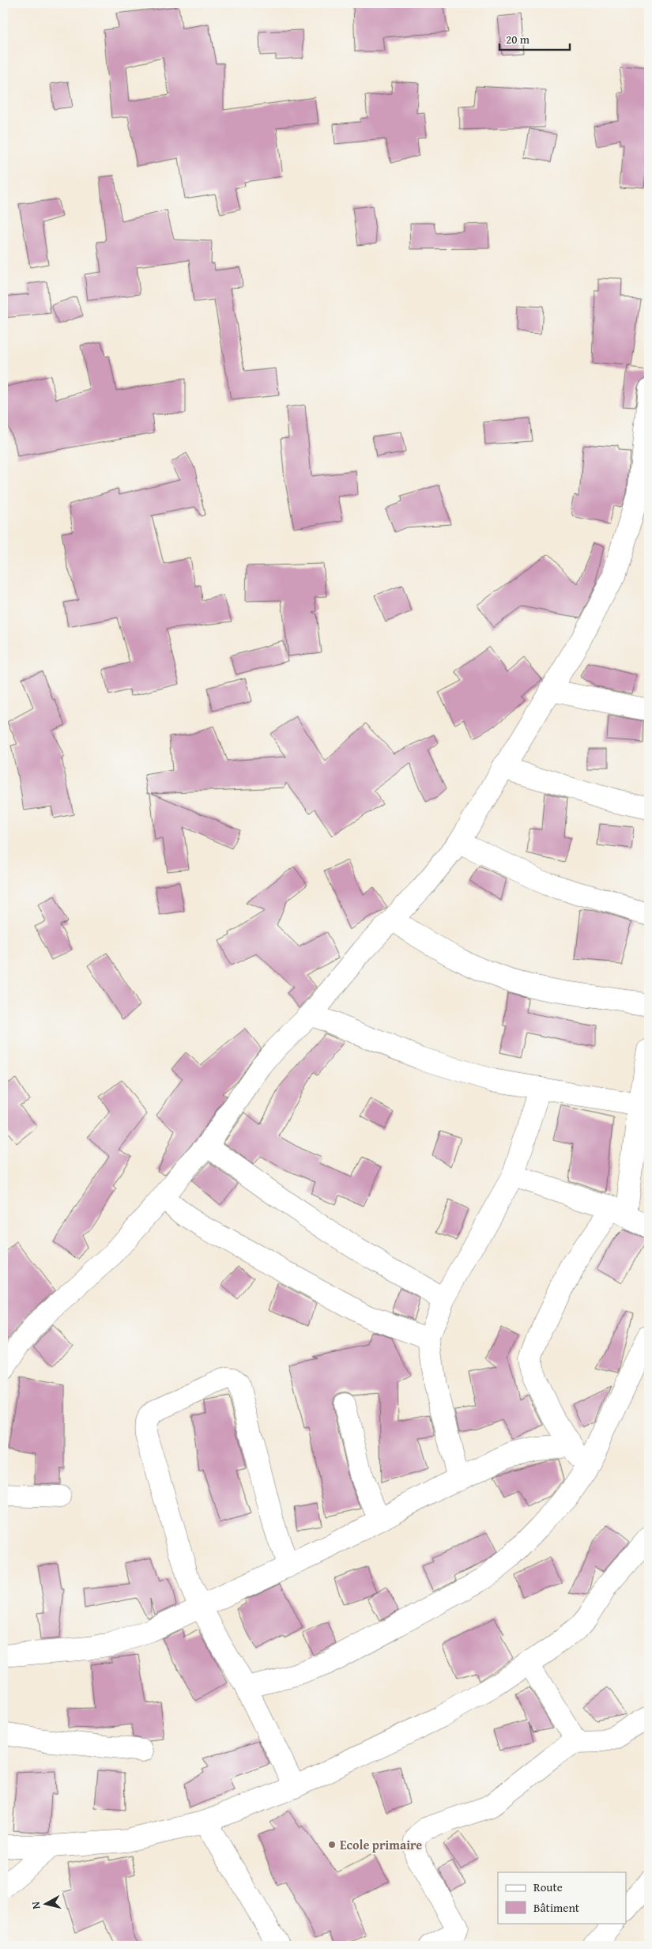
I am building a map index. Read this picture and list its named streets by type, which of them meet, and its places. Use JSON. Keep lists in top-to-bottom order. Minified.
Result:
{"places":["Ecole primaire"],"legend":["Route","Bâtiment"],"scale_bar":"20 m","north":"left"}
